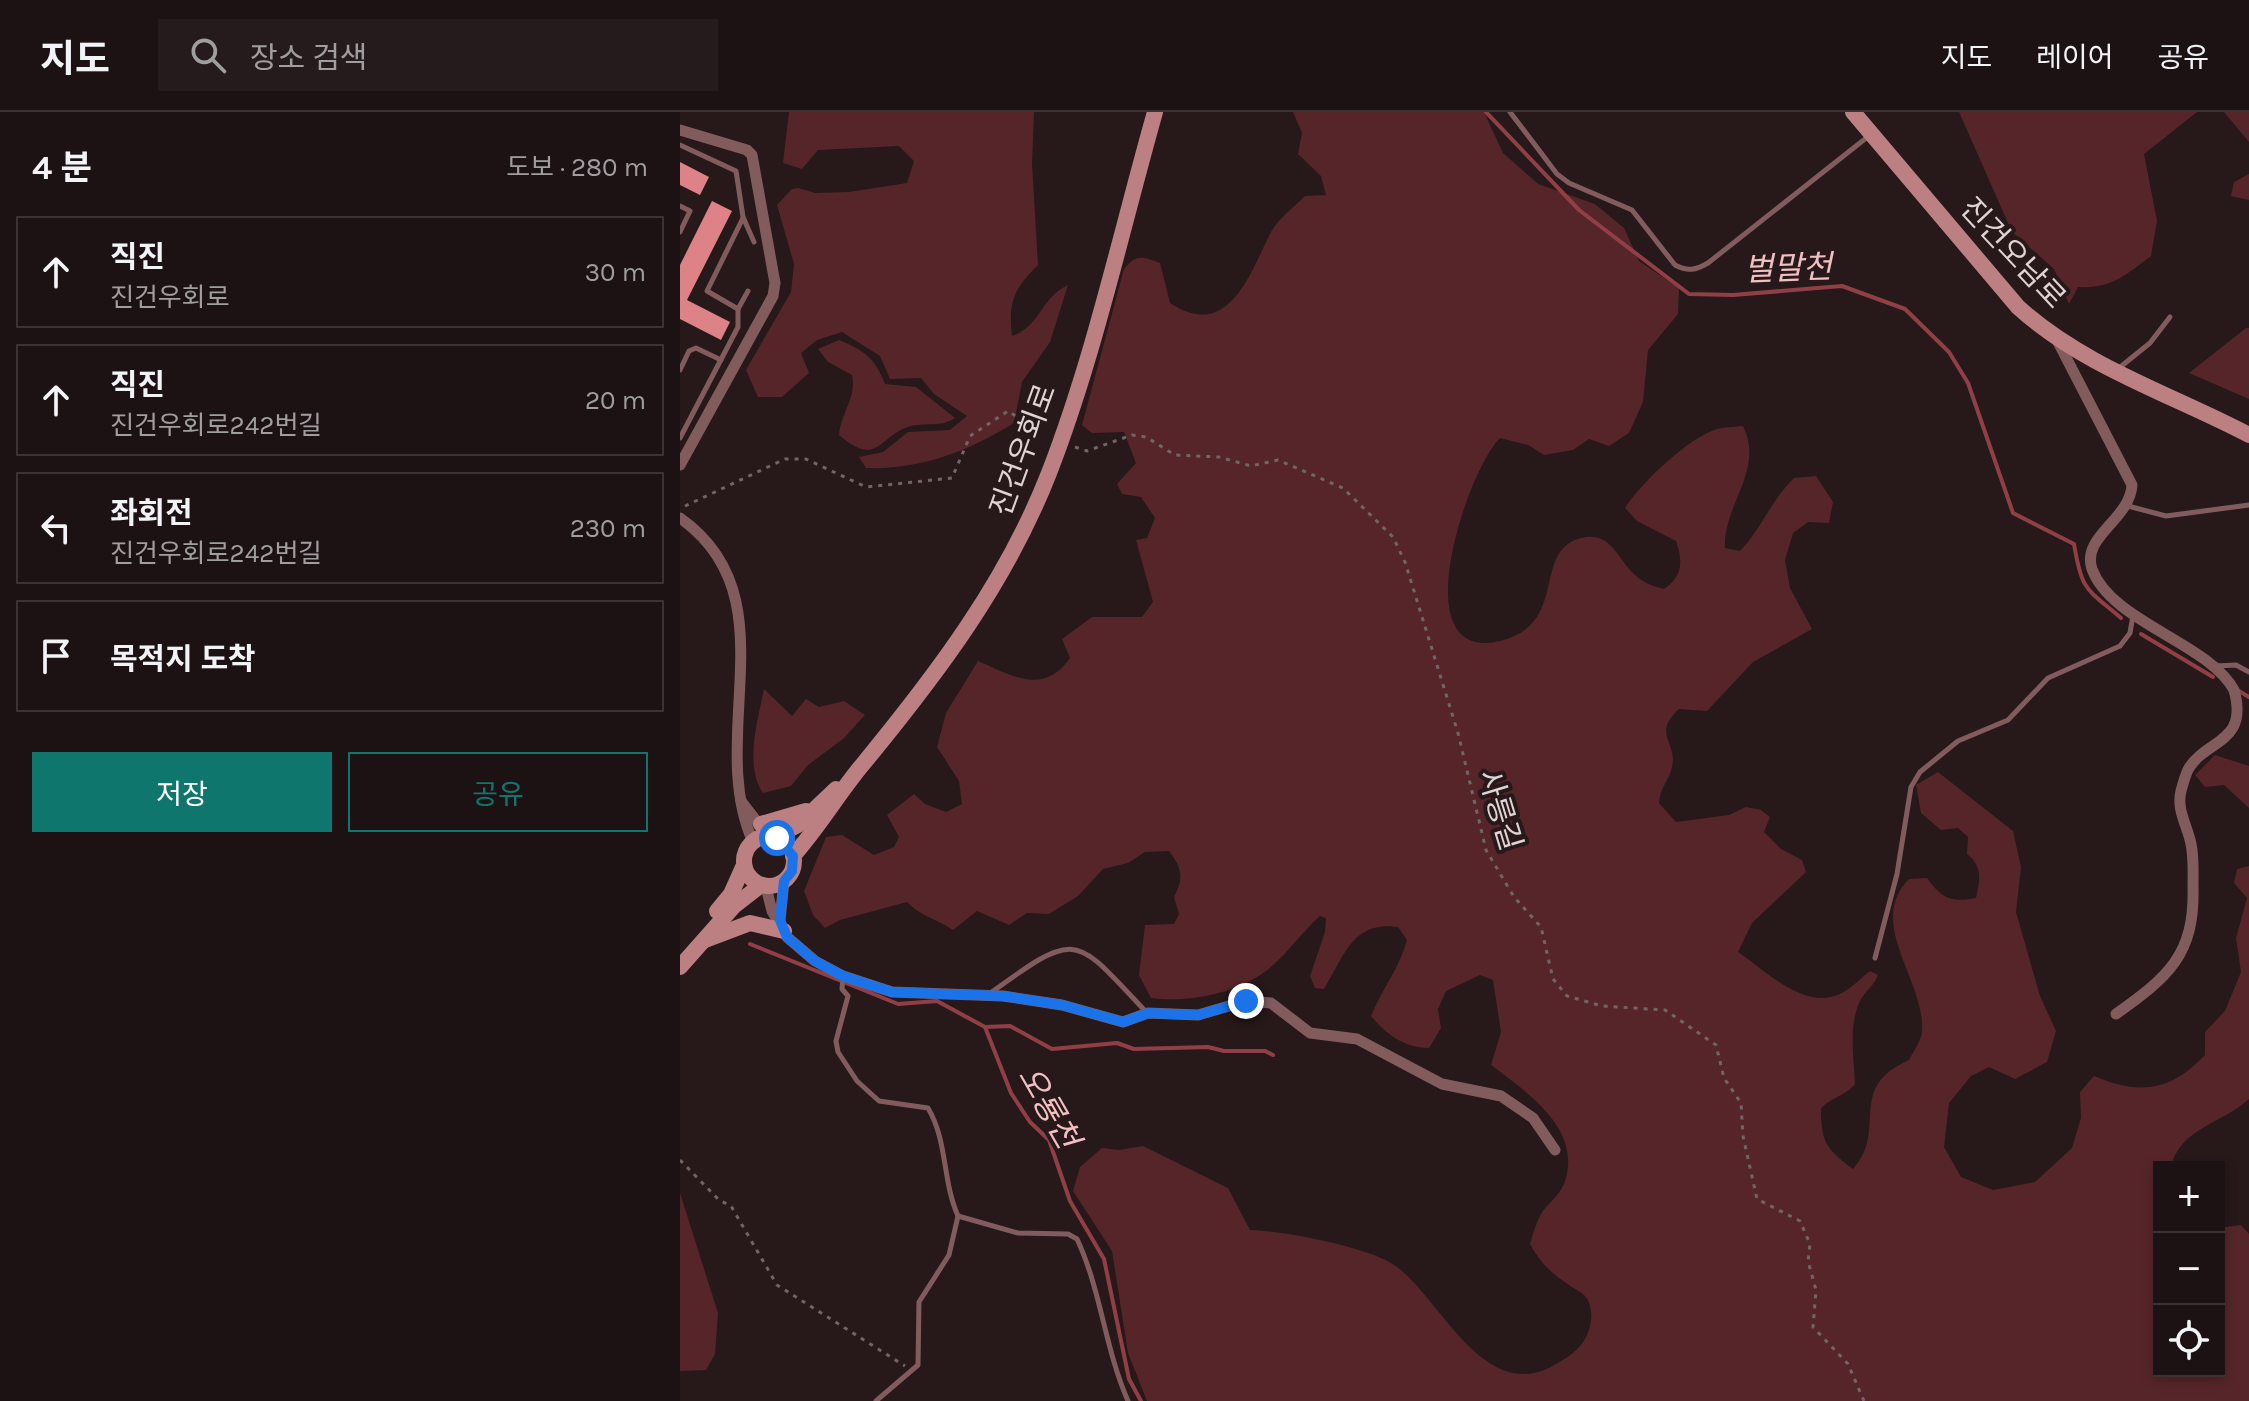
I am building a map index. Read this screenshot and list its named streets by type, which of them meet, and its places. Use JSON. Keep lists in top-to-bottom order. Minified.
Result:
{"streets":{"main road":["진건오남로","진건우회로"],"path":["사릉길"]},"water":["벌말천","오룡천"],"page":{"header":"지도","search":"장소 검색","nav":["지도","레이어","공유"],"heading":["4 분","도보 · 280 m"],"list":[["직진","진건우회로","30 m"],["직진","진건우회로242번길","20 m"],["좌회전","진건우회로242번길","230 m"],"목적지 도착"],"buttons":["저장","공유"],"map_buttons":["+","−"]}}
